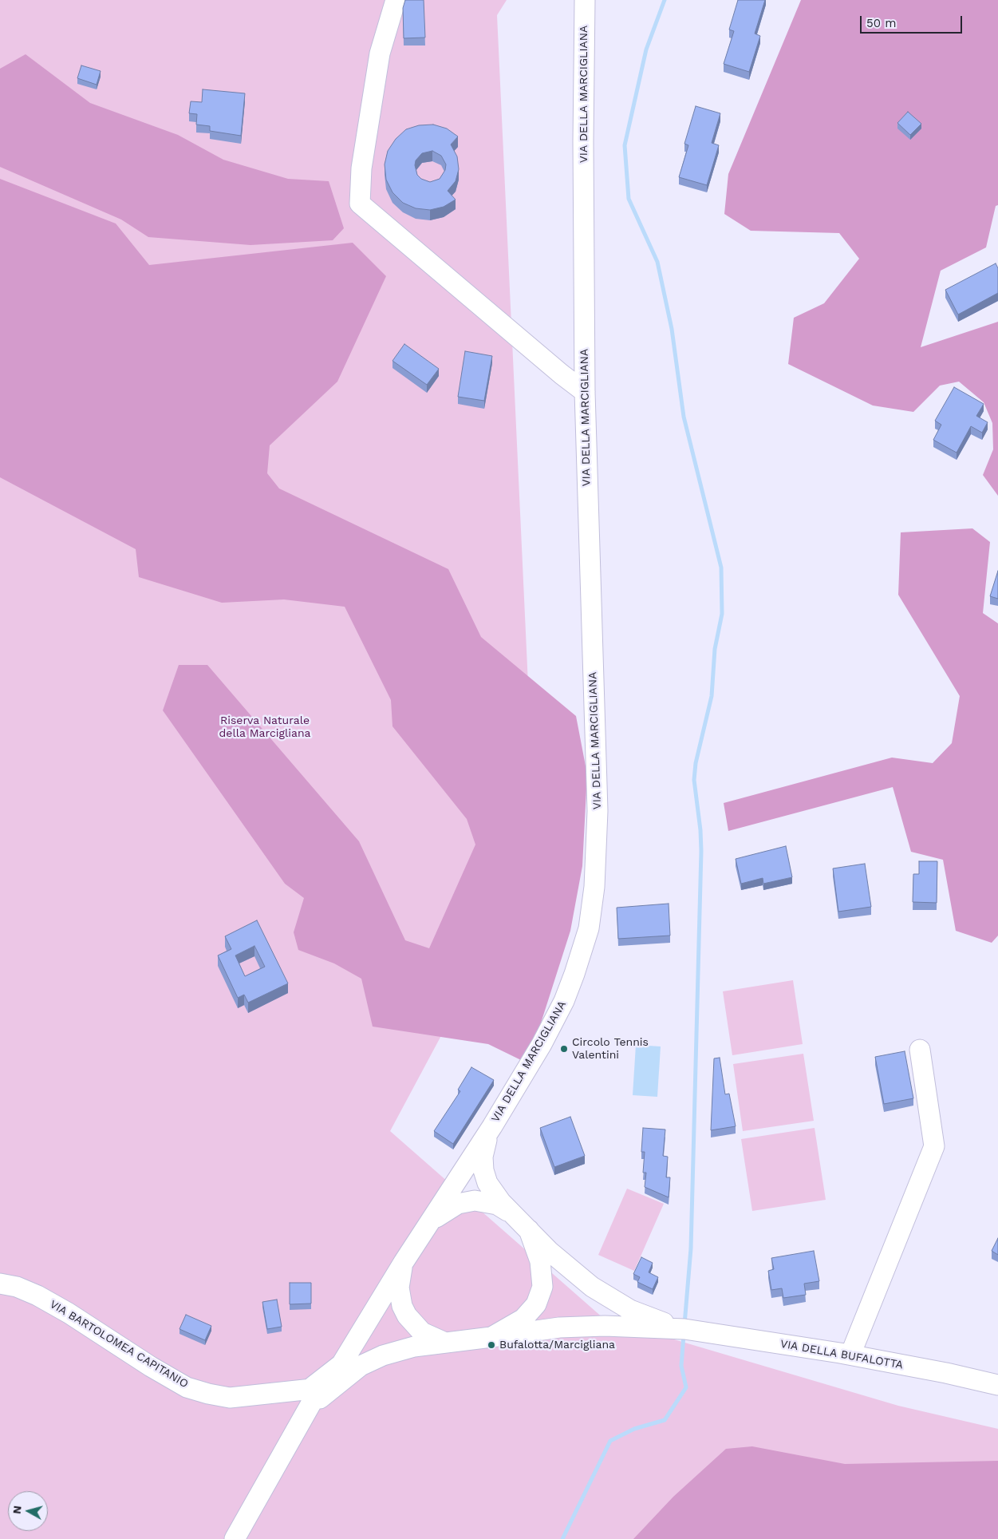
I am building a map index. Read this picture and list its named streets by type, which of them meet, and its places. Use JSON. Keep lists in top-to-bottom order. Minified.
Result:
{"streets":{"street":["VIA DELLA MARCIGLIANA","VIA BARTOLOMEA CAPITANIO","VIA DELLA BUFALOTTA"]},"crossings":[["VIA DELLA MARCIGLIANA","VIA BARTOLOMEA CAPITANIO"],["VIA DELLA MARCIGLIANA","VIA DELLA BUFALOTTA"]],"parks":["Riserva Naturale della Marcigliana"],"places":["Circolo Tennis Valentini","Bufalotta/Marcigliana"],"scale_bar":"50 m","north":"left"}
